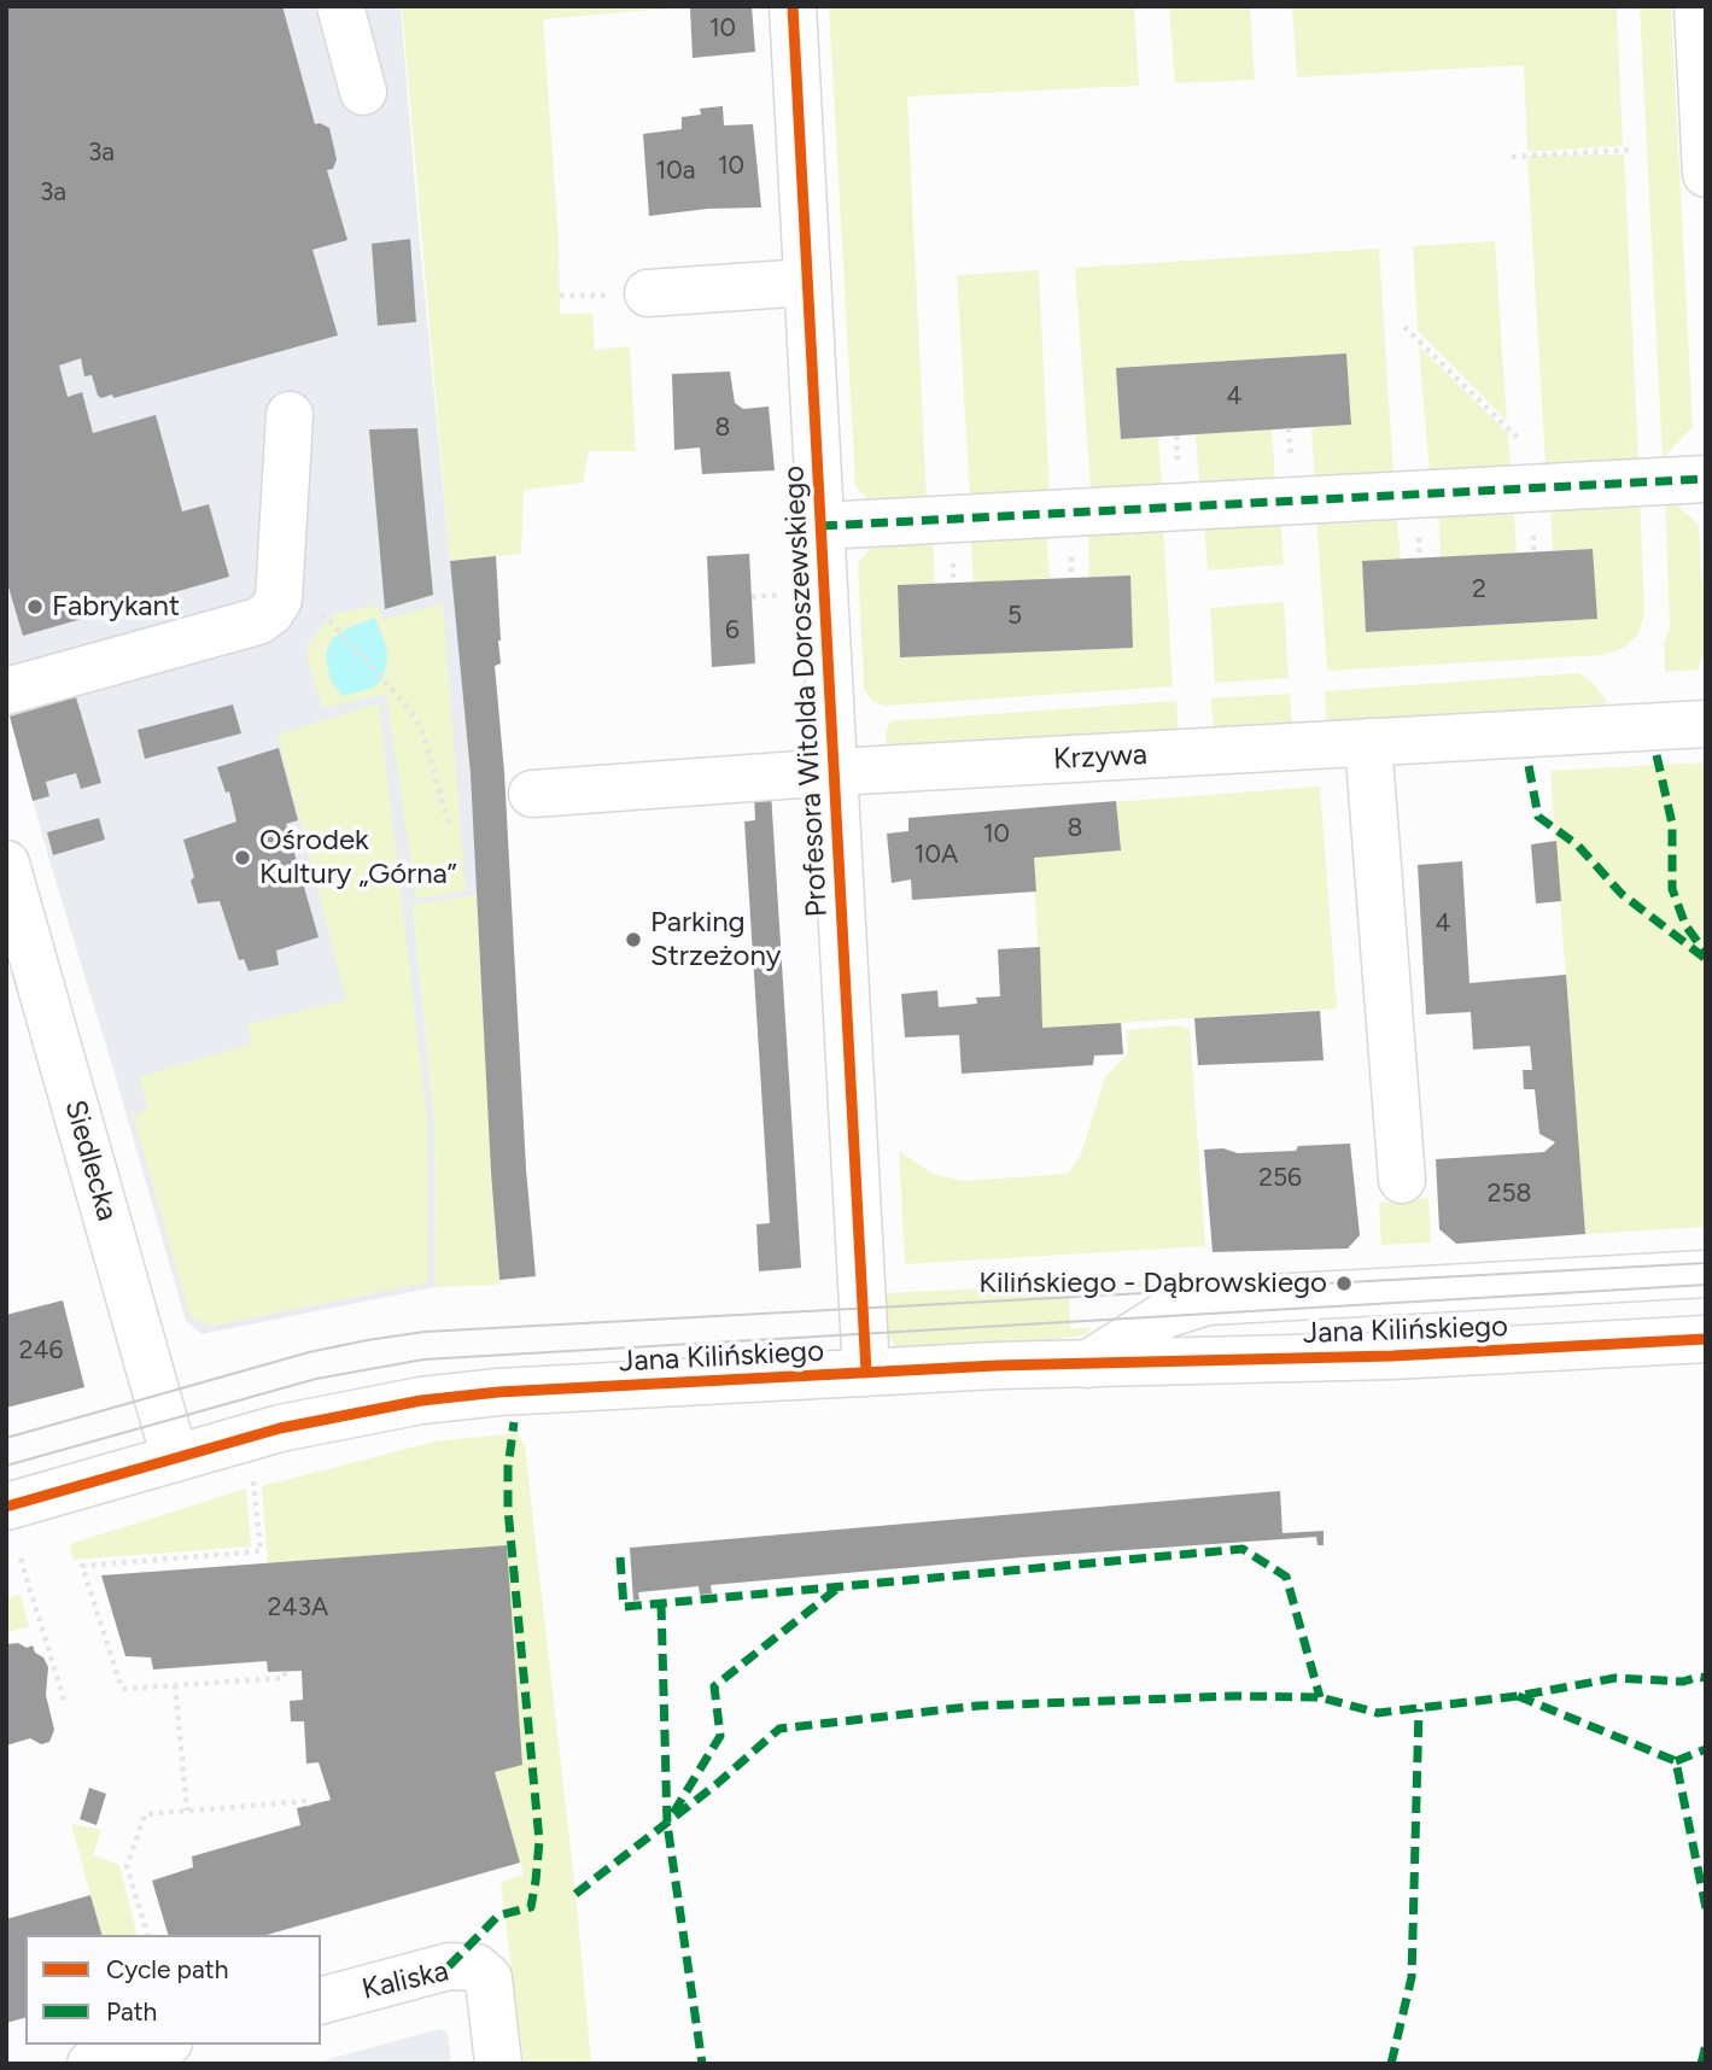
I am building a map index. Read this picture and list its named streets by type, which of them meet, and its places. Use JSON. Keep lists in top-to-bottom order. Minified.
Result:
{"streets":{"street":["Profesora Witolda Doroszewskiego","Krzywa","Siedlecka","Jana Kilińskiego","Kaliska"]},"crossings":[["Profesora Witolda Doroszewskiego","Krzywa"],["Profesora Witolda Doroszewskiego","Jana Kilińskiego"],["Siedlecka","Jana Kilińskiego"]],"places":["Fabrykant","Ośrodek Kultury „Górna”","Parking Strzeżony","Kilińskiego - Dąbrowskiego"],"house_numbers":["10","3a","10","10a","3a","4","8","2","5","6","8","10","10A","4","256","258","246","243A"],"legend":["Cycle path","Path"]}
